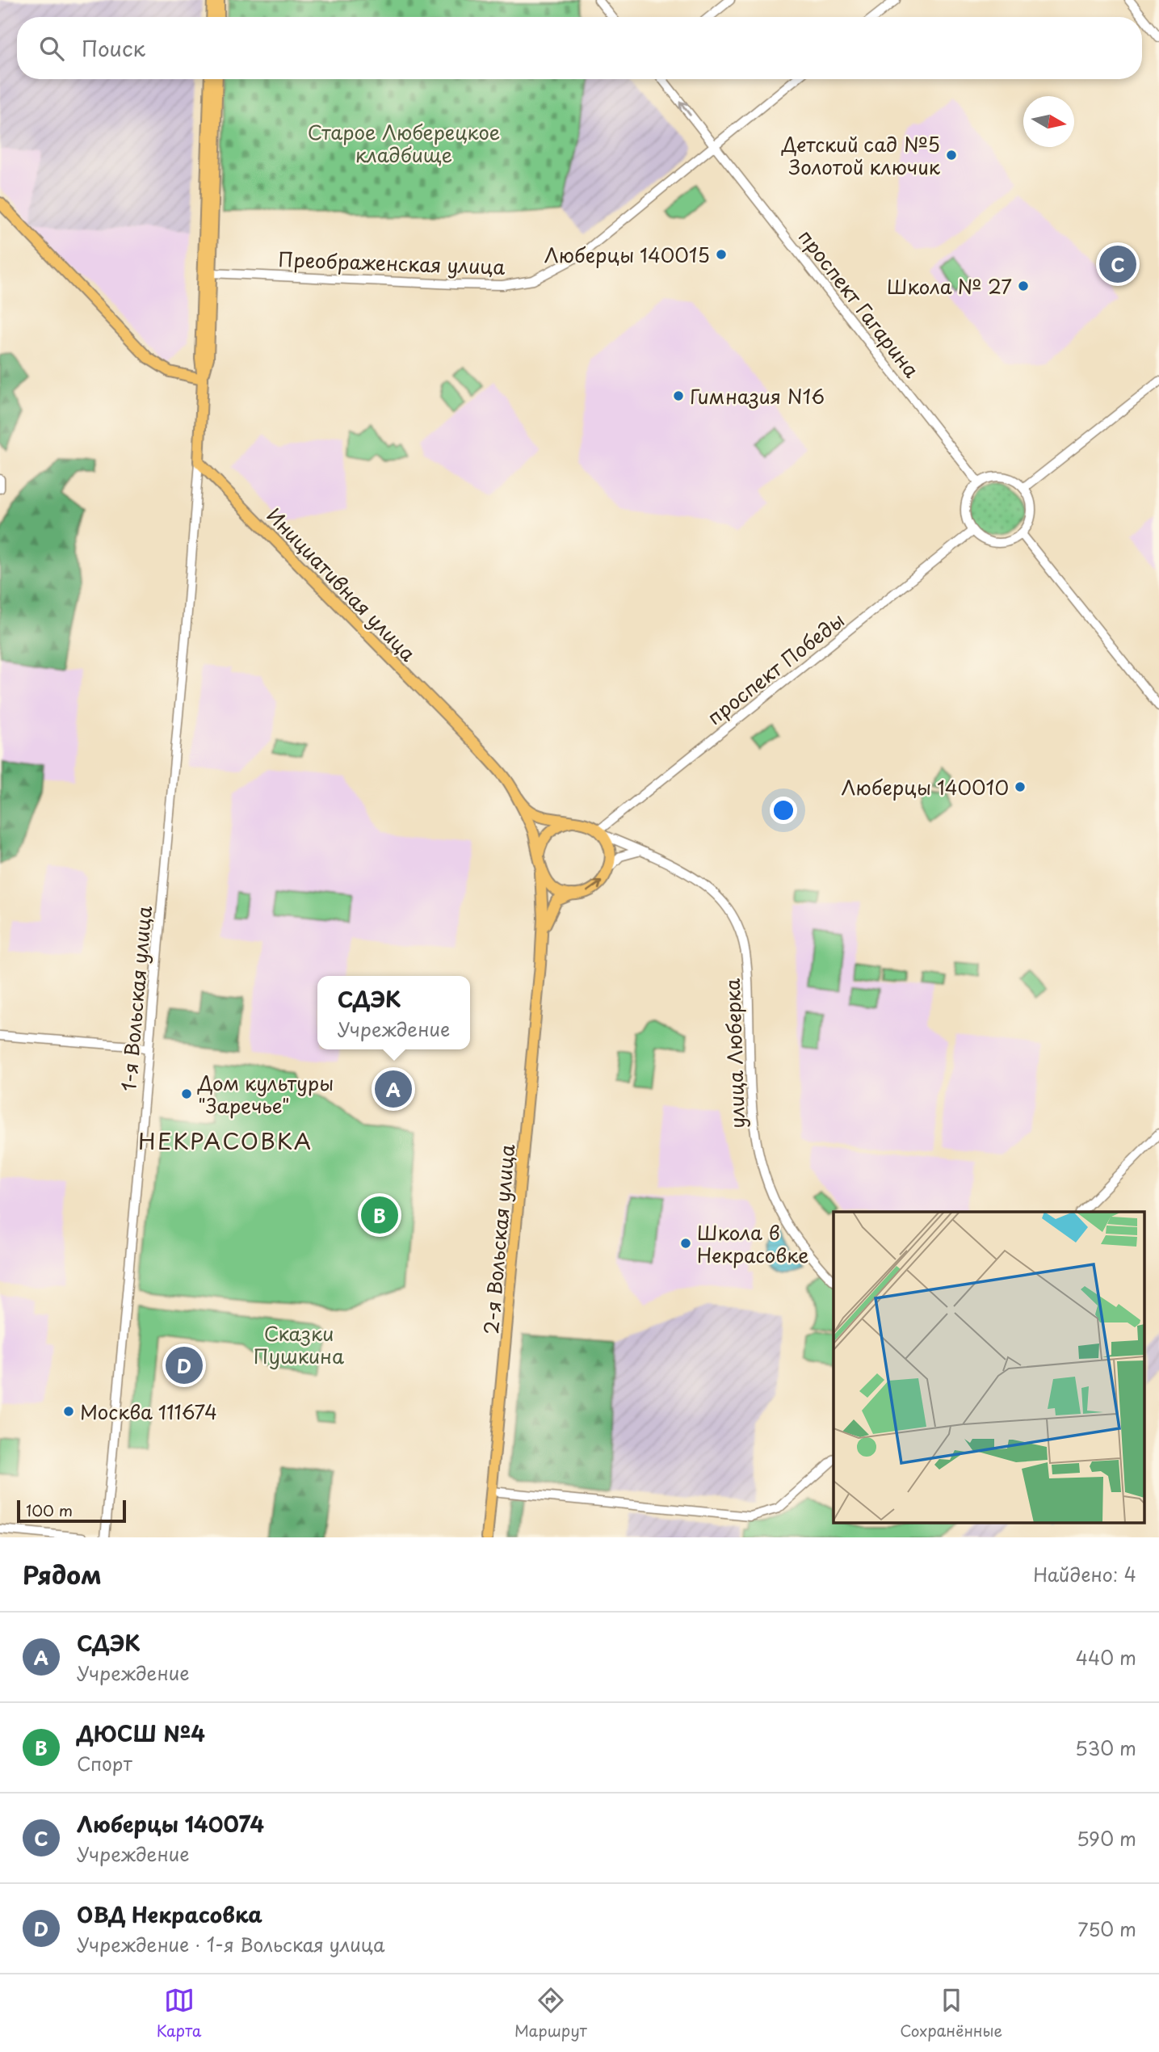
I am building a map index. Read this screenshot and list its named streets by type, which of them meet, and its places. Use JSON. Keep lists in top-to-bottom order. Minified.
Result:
{"streets":{"main road":["Инициативная улица","2-я Вольская улица"],"street":["Преображенская улица","проспект Гагарина","проспект Победы","1-я Вольская улица","улица Люберка"]},"crossings":[["Преображенская улица","проспект Гагарина"],["проспект Гагарина","проспект Победы"],["Инициативная улица","проспект Победы"],["Инициативная улица","1-я Вольская улица"],["Инициативная улица","улица Люберка"],["Инициативная улица","2-я Вольская улица"],["проспект Победы","улица Люберка"],["проспект Победы","2-я Вольская улица"],["улица Люберка","2-я Вольская улица"]],"districts":["НЕКРАСОВКА"],"parks":["Старое Люберецкое кладбище","Сказки Пушкина"],"places":["Детский сад №5 Золотой ключик","Люберцы 140015","Школа № 27","Гимназия N16","Люберцы 140010","Дом культуры \"Заречье\"","Школа в Некрасовке","Москва 111674"],"scale_bar":"100 m","north":"right","page":{"search":"Поиск","pins":["C","A","B","D"],"popup":["СДЭК","Учреждение"],"scale":"100 m","heading":["Рядом","Найдено: 4"],"list":[{"mark":"A","name":"СДЭК","note":"Учреждение","value":"440 m"},{"mark":"B","name":"ДЮСШ №4","note":"Спорт","value":"530 m"},{"mark":"C","name":"Люберцы 140074","note":"Учреждение","value":"590 m"},{"mark":"D","name":"ОВД Некрасовка","note":"Учреждение · 1-я Вольская улица","value":"750 m"}],"nav":["Карта","Маршрут","Сохранённые"]}}
